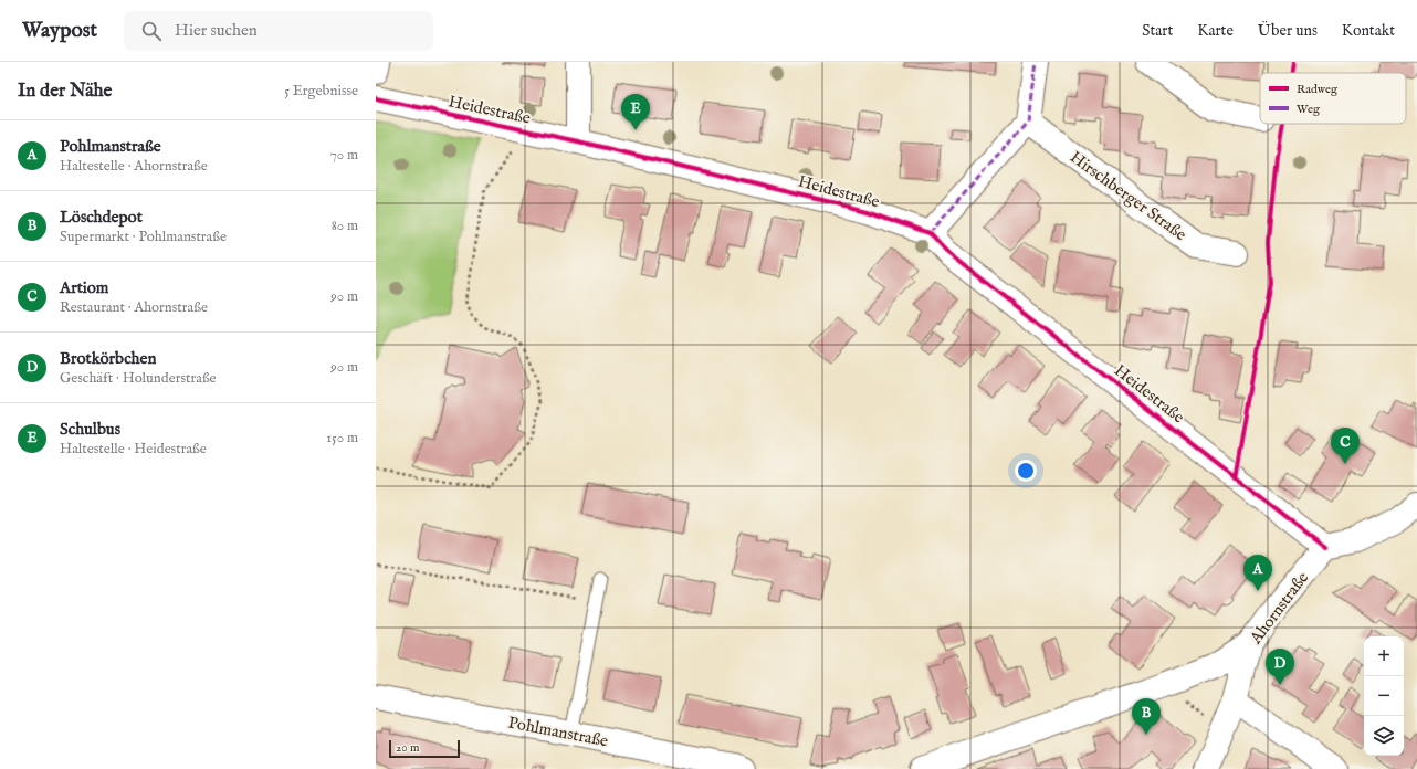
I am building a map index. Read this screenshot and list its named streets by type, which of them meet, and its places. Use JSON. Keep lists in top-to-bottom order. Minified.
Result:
{"streets":{"street":["Heidestraße","Hirschberger Straße","Ahornstraße","Pohlmanstraße"]},"crossings":[["Heidestraße","Ahornstraße"]],"legend":["Radweg","Weg"],"scale_bar":"20 m","page":{"header":"Waypost","search":"Hier suchen","nav":["Start","Karte","Über uns","Kontakt"],"heading":["In der Nähe","5 Ergebnisse"],"pins":["E","C","A","D","B"],"list":[{"mark":"A","name":"Pohlmanstraße","note":"Haltestelle · Ahornstraße","value":"70 m"},{"mark":"B","name":"Löschdepot","note":"Supermarkt · Pohlmanstraße","value":"80 m"},{"mark":"C","name":"Artiom","note":"Restaurant · Ahornstraße","value":"90 m"},{"mark":"D","name":"Brotkörbchen","note":"Geschäft · Holunderstraße","value":"90 m"},{"mark":"E","name":"Schulbus","note":"Haltestelle · Heidestraße","value":"150 m"}],"map_buttons":["+","−"],"scale":"20 m"}}
